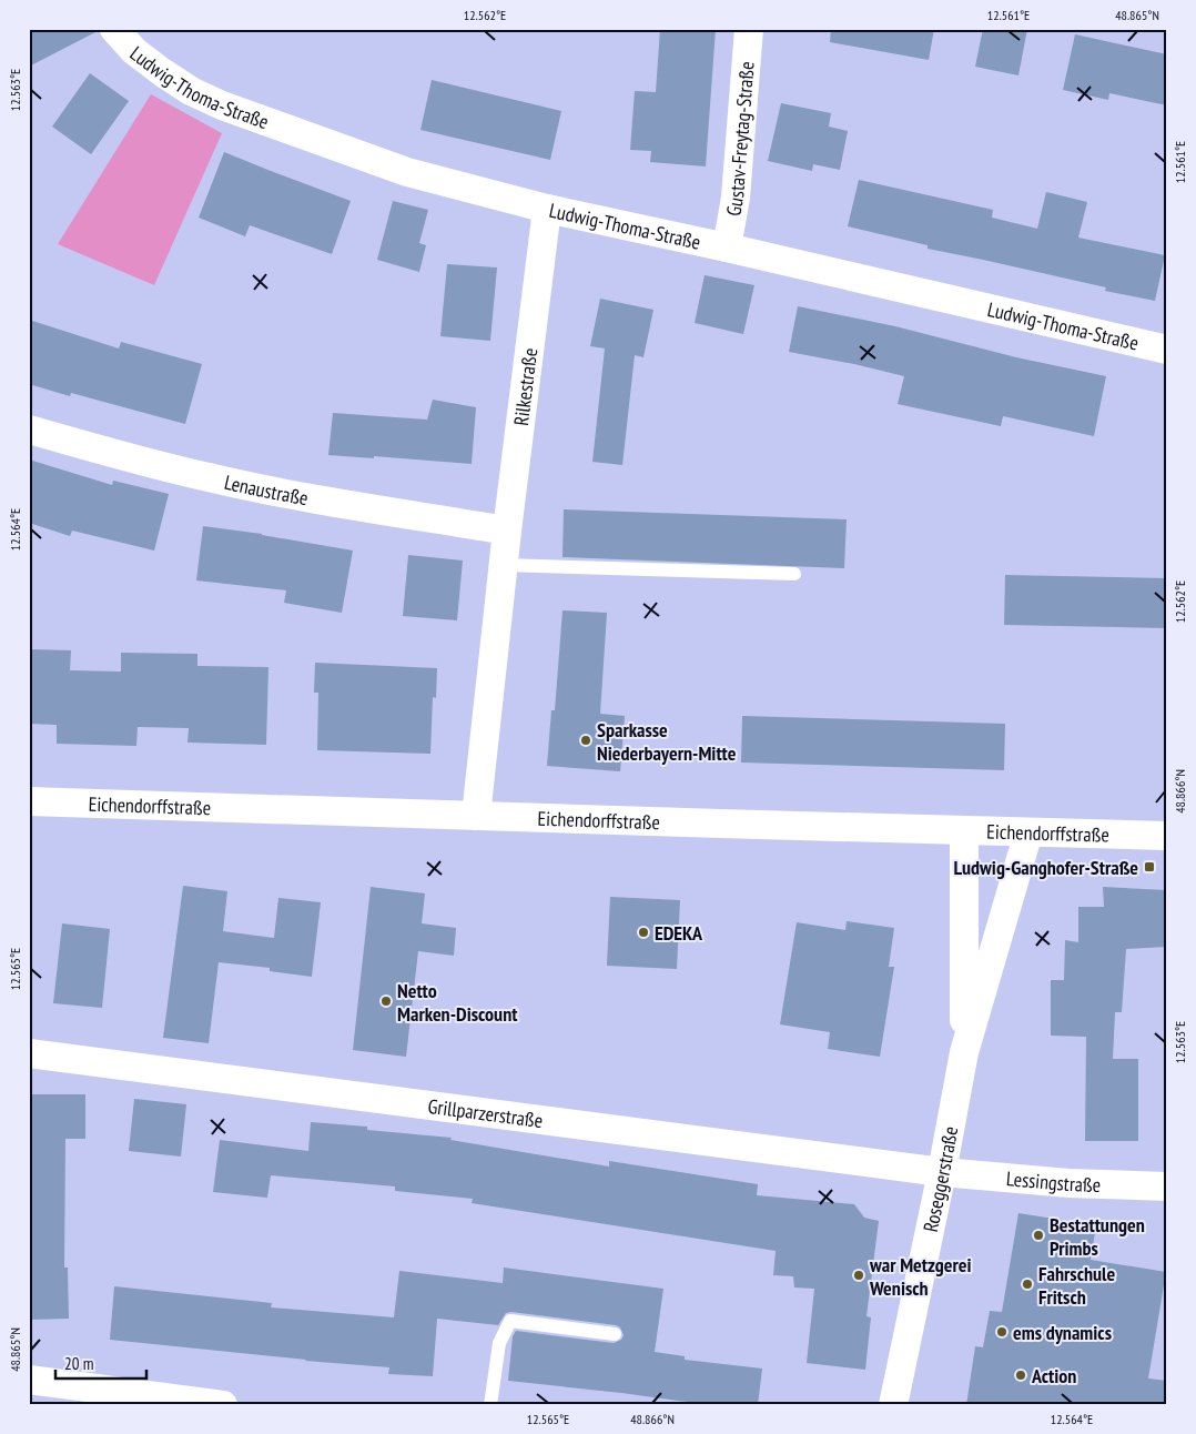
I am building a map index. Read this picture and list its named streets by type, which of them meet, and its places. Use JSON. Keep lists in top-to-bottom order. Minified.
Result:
{"streets":{"street":["Ludwig-Thoma-Straße","Gustav-Freytag-Straße","Rilkestraße","Lenaustraße","Eichendorffstraße","Grillparzerstraße","Roseggerstraße","Lessingstraße"]},"crossings":[["Ludwig-Thoma-Straße","Gustav-Freytag-Straße"],["Ludwig-Thoma-Straße","Rilkestraße"],["Rilkestraße","Lenaustraße"],["Rilkestraße","Eichendorffstraße"],["Eichendorffstraße","Roseggerstraße"],["Grillparzerstraße","Roseggerstraße"],["Grillparzerstraße","Lessingstraße"],["Roseggerstraße","Lessingstraße"]],"places":{"other":["Sparkasse Niederbayern-Mitte","EDEKA","Netto Marken-Discount","Bestattungen Primbs","war Metzgerei Wenisch","Fahrschule Fritsch","ems dynamics","Action"],"transit":["Ludwig-Ganghofer-Straße"]},"scale_bar":"20 m","coordinates":["12.562°E","12.561°E","48.865°N","12.563°E","12.564°E","48.866°N","12.565°E"]}
